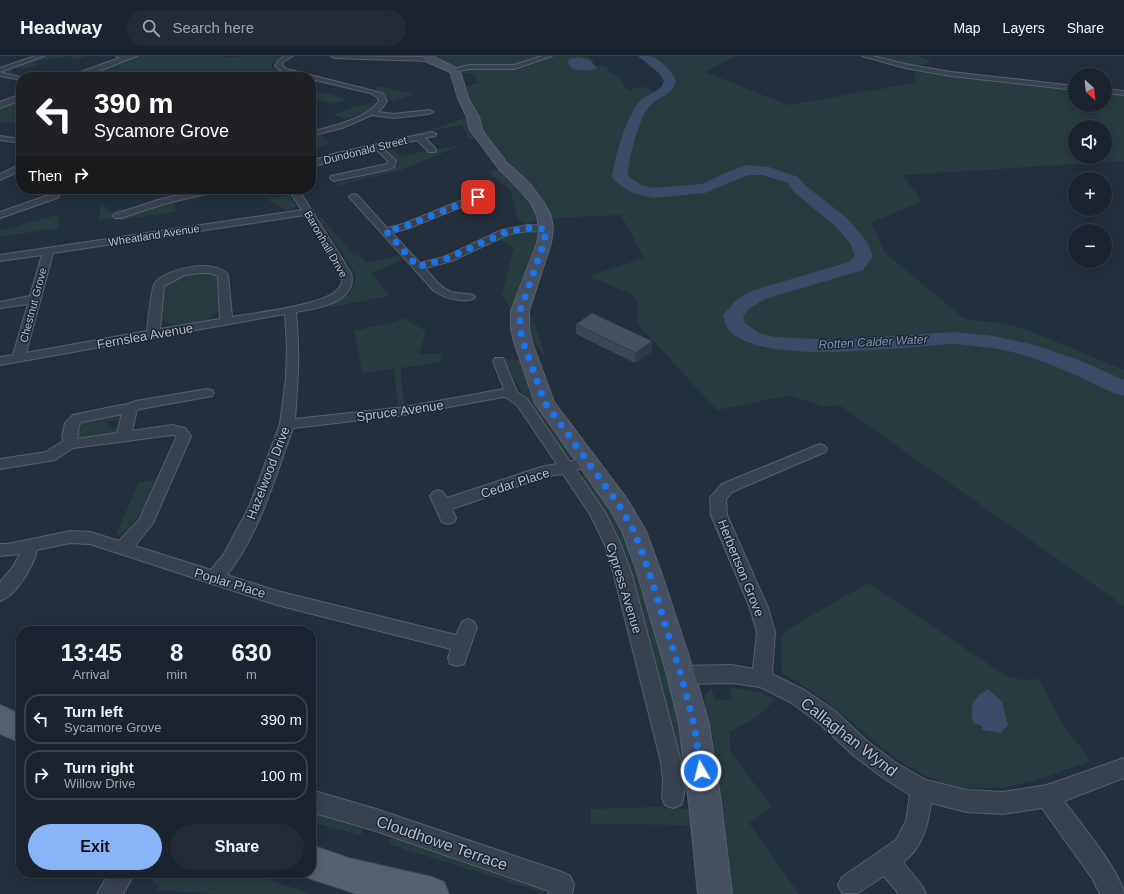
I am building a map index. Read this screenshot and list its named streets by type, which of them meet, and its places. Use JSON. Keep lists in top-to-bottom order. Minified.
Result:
{"streets":{"street":["Dundonald Street","Wheatland Avenue","Baronhall Drive","Chestnut Grove","Fernslea Avenue","Spruce Avenue","Hazelwood Drive","Cedar Place","Herbertson Grove","Poplar Place","Cypress Avenue","Callaghan Wynd","Cloudhowe Terrace"]},"crossings":[["Wheatland Avenue","Baronhall Drive"],["Wheatland Avenue","Chestnut Grove"],["Baronhall Drive","Fernslea Avenue"],["Baronhall Drive","Hazelwood Drive"],["Chestnut Grove","Fernslea Avenue"],["Fernslea Avenue","Hazelwood Drive"],["Spruce Avenue","Hazelwood Drive"],["Spruce Avenue","Cypress Avenue"],["Hazelwood Drive","Poplar Place"],["Cedar Place","Cypress Avenue"],["Herbertson Grove","Callaghan Wynd"]],"water":["Rotten Calder Water"],"north":"bottom right","page":{"header":"Headway","search":"Search here","nav":["Map","Layers","Share"],"map_buttons":["+","−"],"turn":["390 m","Sycamore Grove"],"then":"Then","eta":["13:45","Arrival","8","min","630","m"],"list":[{"name":"Turn left","note":"Sycamore Grove","value":"390 m"},{"name":"Turn right","note":"Willow Drive","value":"100 m"}],"buttons":["Exit","Share"]}}
